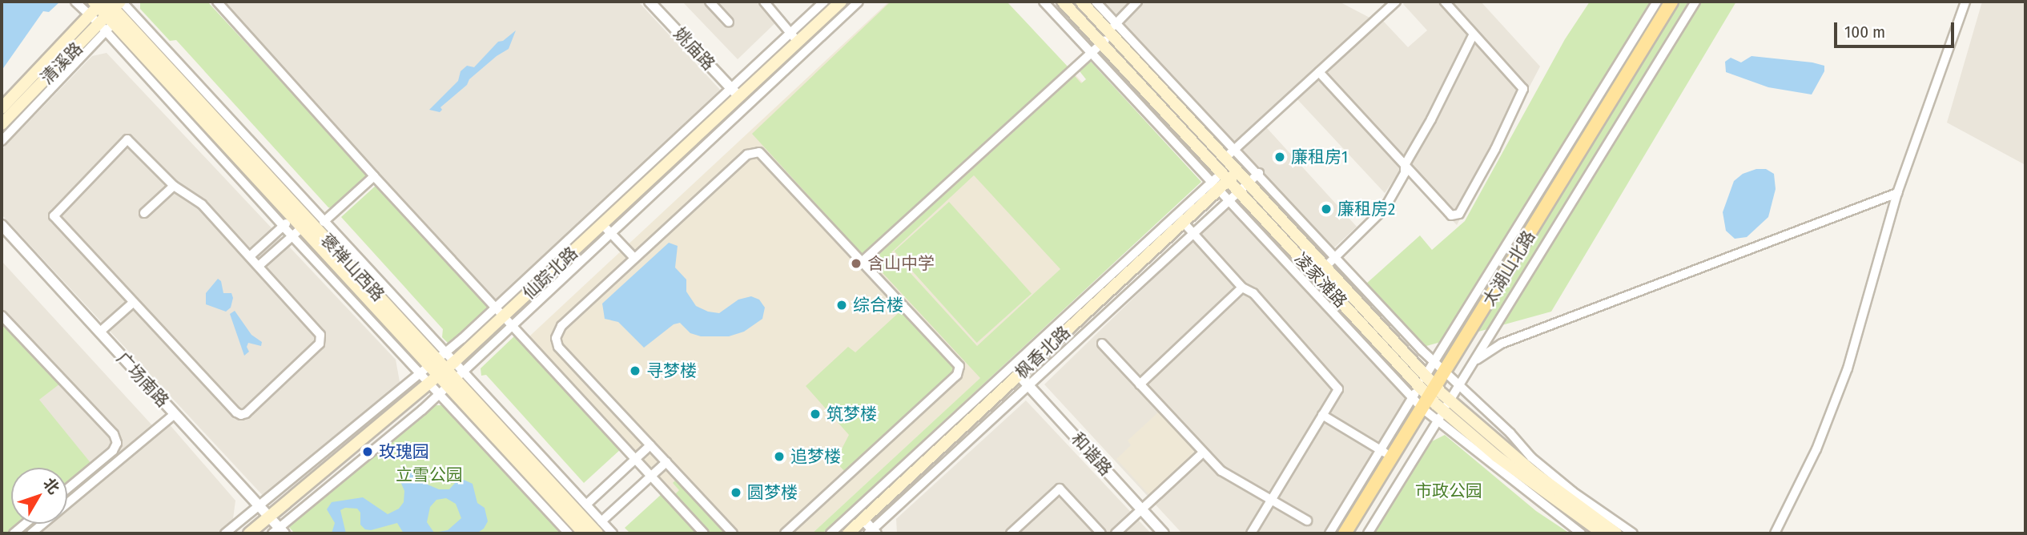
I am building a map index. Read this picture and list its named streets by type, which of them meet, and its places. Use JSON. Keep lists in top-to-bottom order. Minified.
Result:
{"streets":{"main road":["清溪路","褒禅山西路","太湖山北路","仙踪北路","凌家滩路","枫香北路"],"street":["姚庙路","广场南路","和谐路"]},"crossings":[["姚庙路","仙踪北路"],["清溪路","褒禅山西路"],["褒禅山西路","仙踪北路"],["太湖山北路","凌家滩路"],["仙踪北路","广场南路"],["凌家滩路","枫香北路"],["枫香北路","和谐路"]],"parks":["立雪公园","市政公园"],"places":["廉租房1","廉租房2","含山中学","综合楼","寻梦楼","筑梦楼","玫瑰园","追梦楼","圆梦楼"],"scale_bar":"100 m","north":"top right"}
